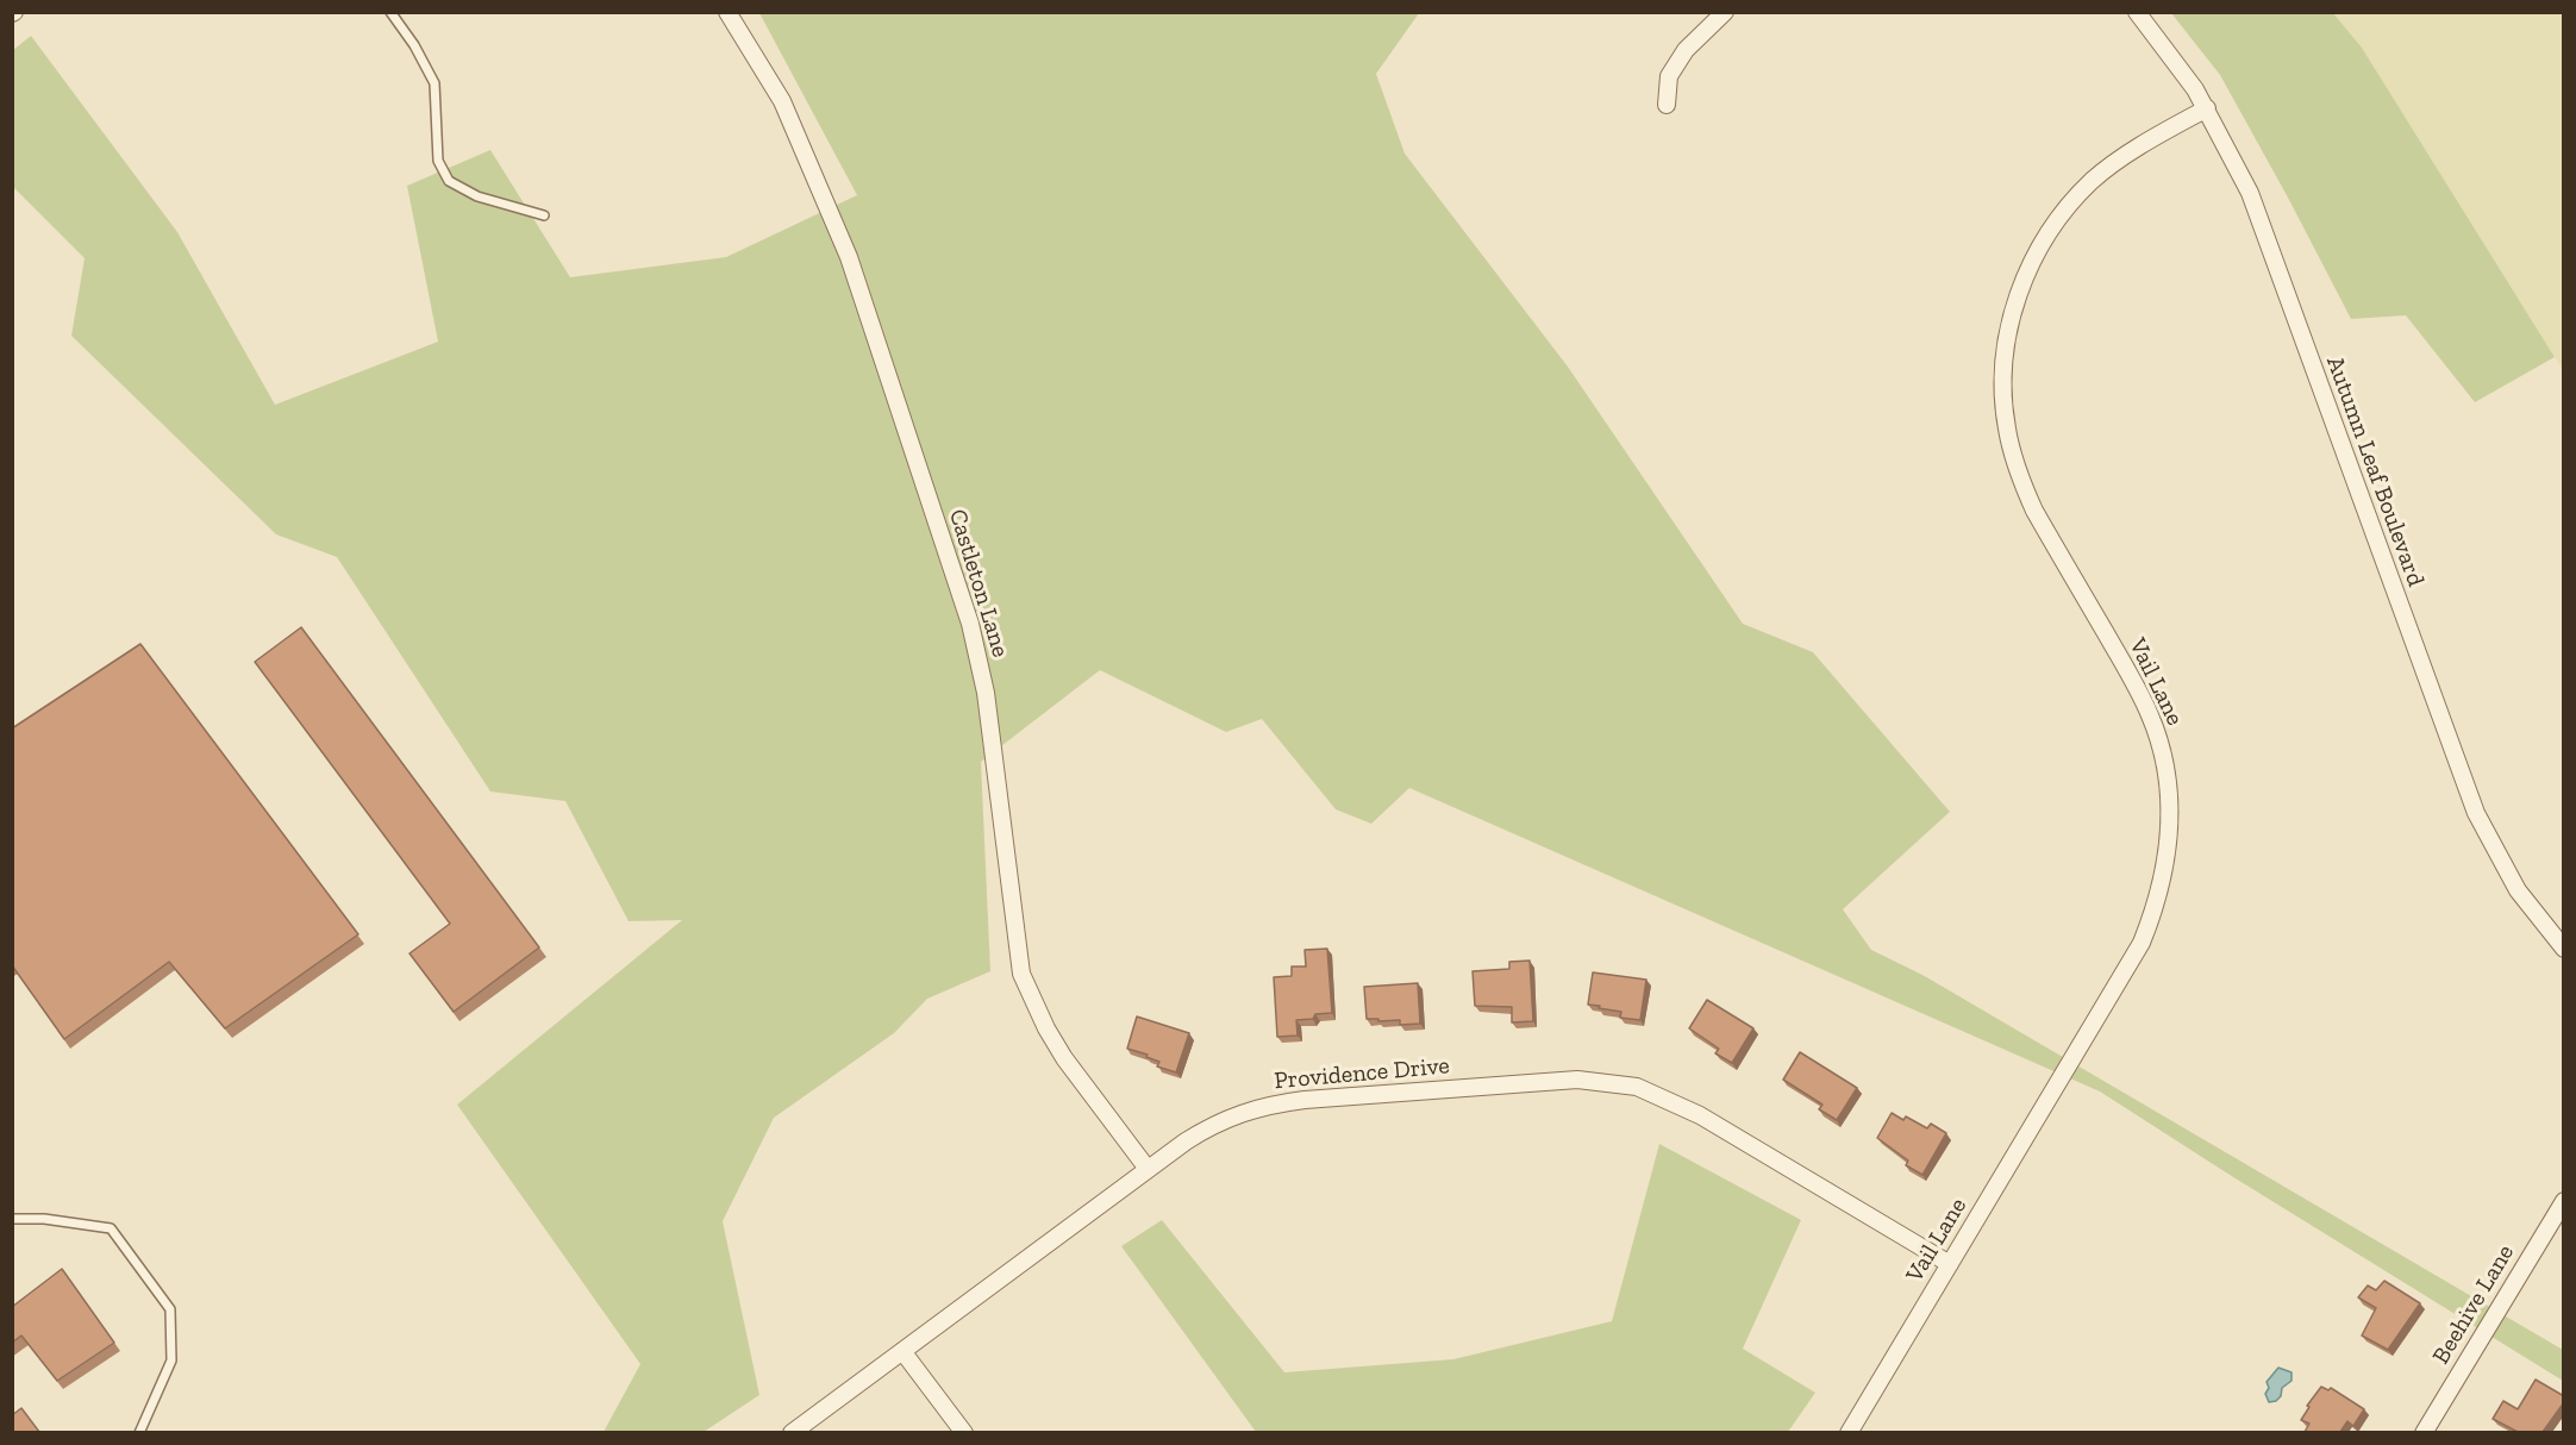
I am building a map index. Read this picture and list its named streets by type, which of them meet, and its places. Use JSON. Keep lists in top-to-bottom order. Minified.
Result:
{"streets":{"street":["Autumn Leaf Boulevard","Castleton Lane","Vail Lane","Providence Drive","Beehive Lane"]},"crossings":[["Autumn Leaf Boulevard","Vail Lane"],["Castleton Lane","Providence Drive"],["Vail Lane","Providence Drive"]]}
